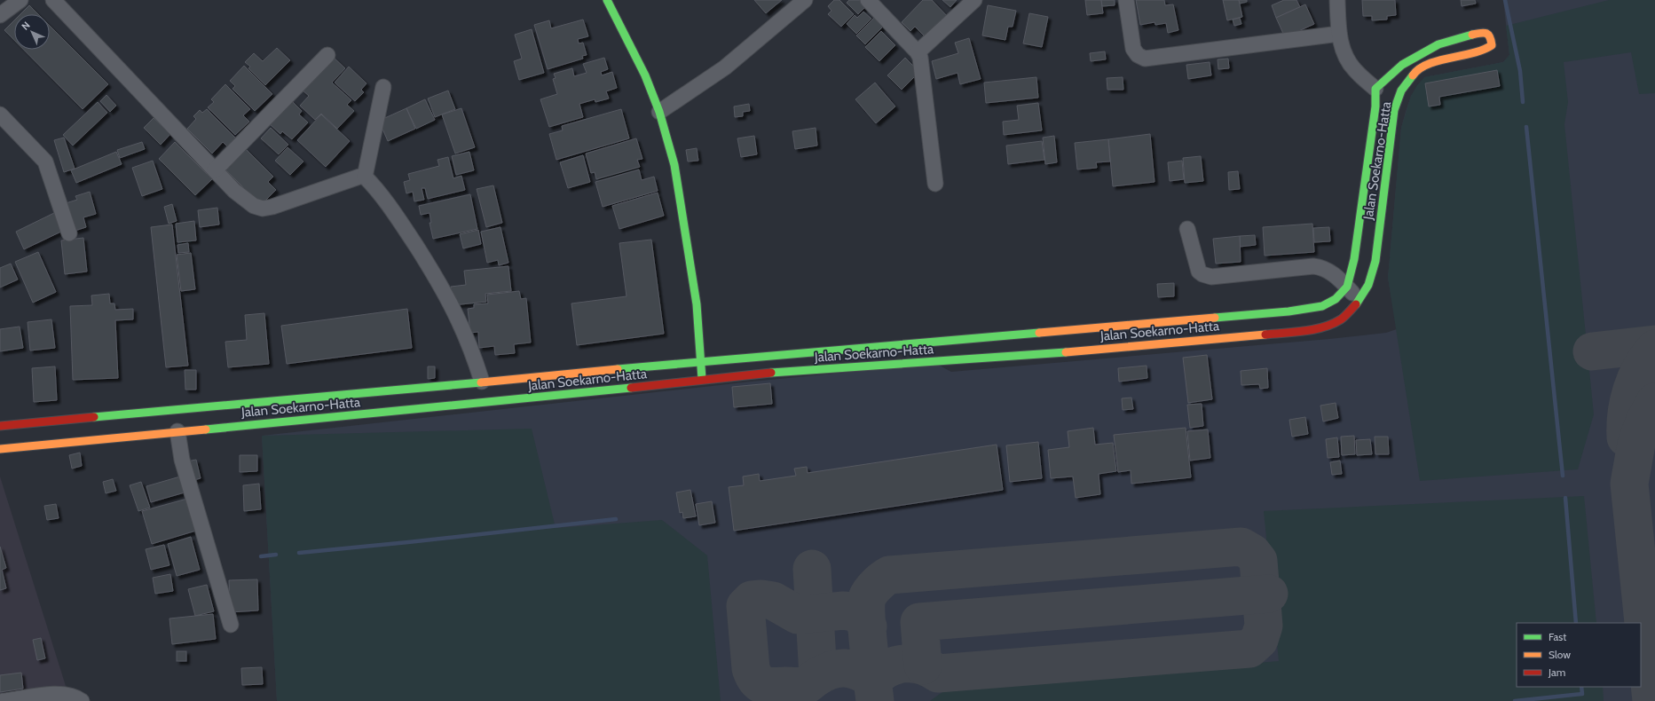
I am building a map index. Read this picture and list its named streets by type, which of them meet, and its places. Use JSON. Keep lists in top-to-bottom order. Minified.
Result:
{"streets":{"main road":["Jalan Soekarno-Hatta"]},"legend":["Fast","Slow","Jam"],"north":"top left"}
